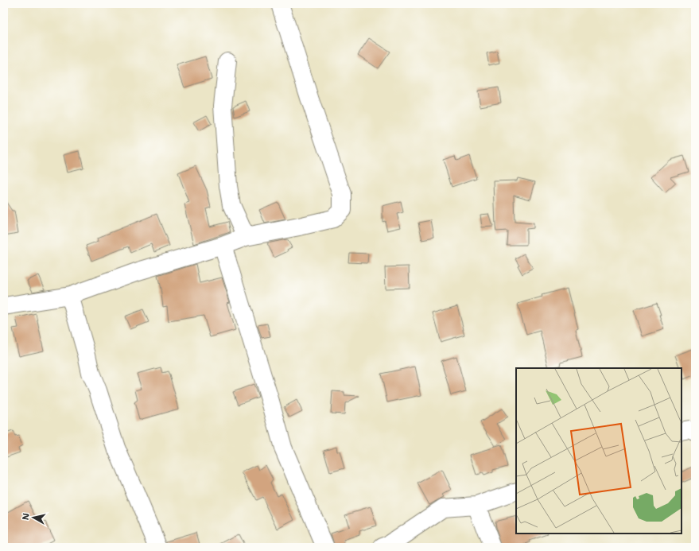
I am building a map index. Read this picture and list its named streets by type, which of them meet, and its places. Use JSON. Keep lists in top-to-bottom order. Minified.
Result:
{"north":"left"}
